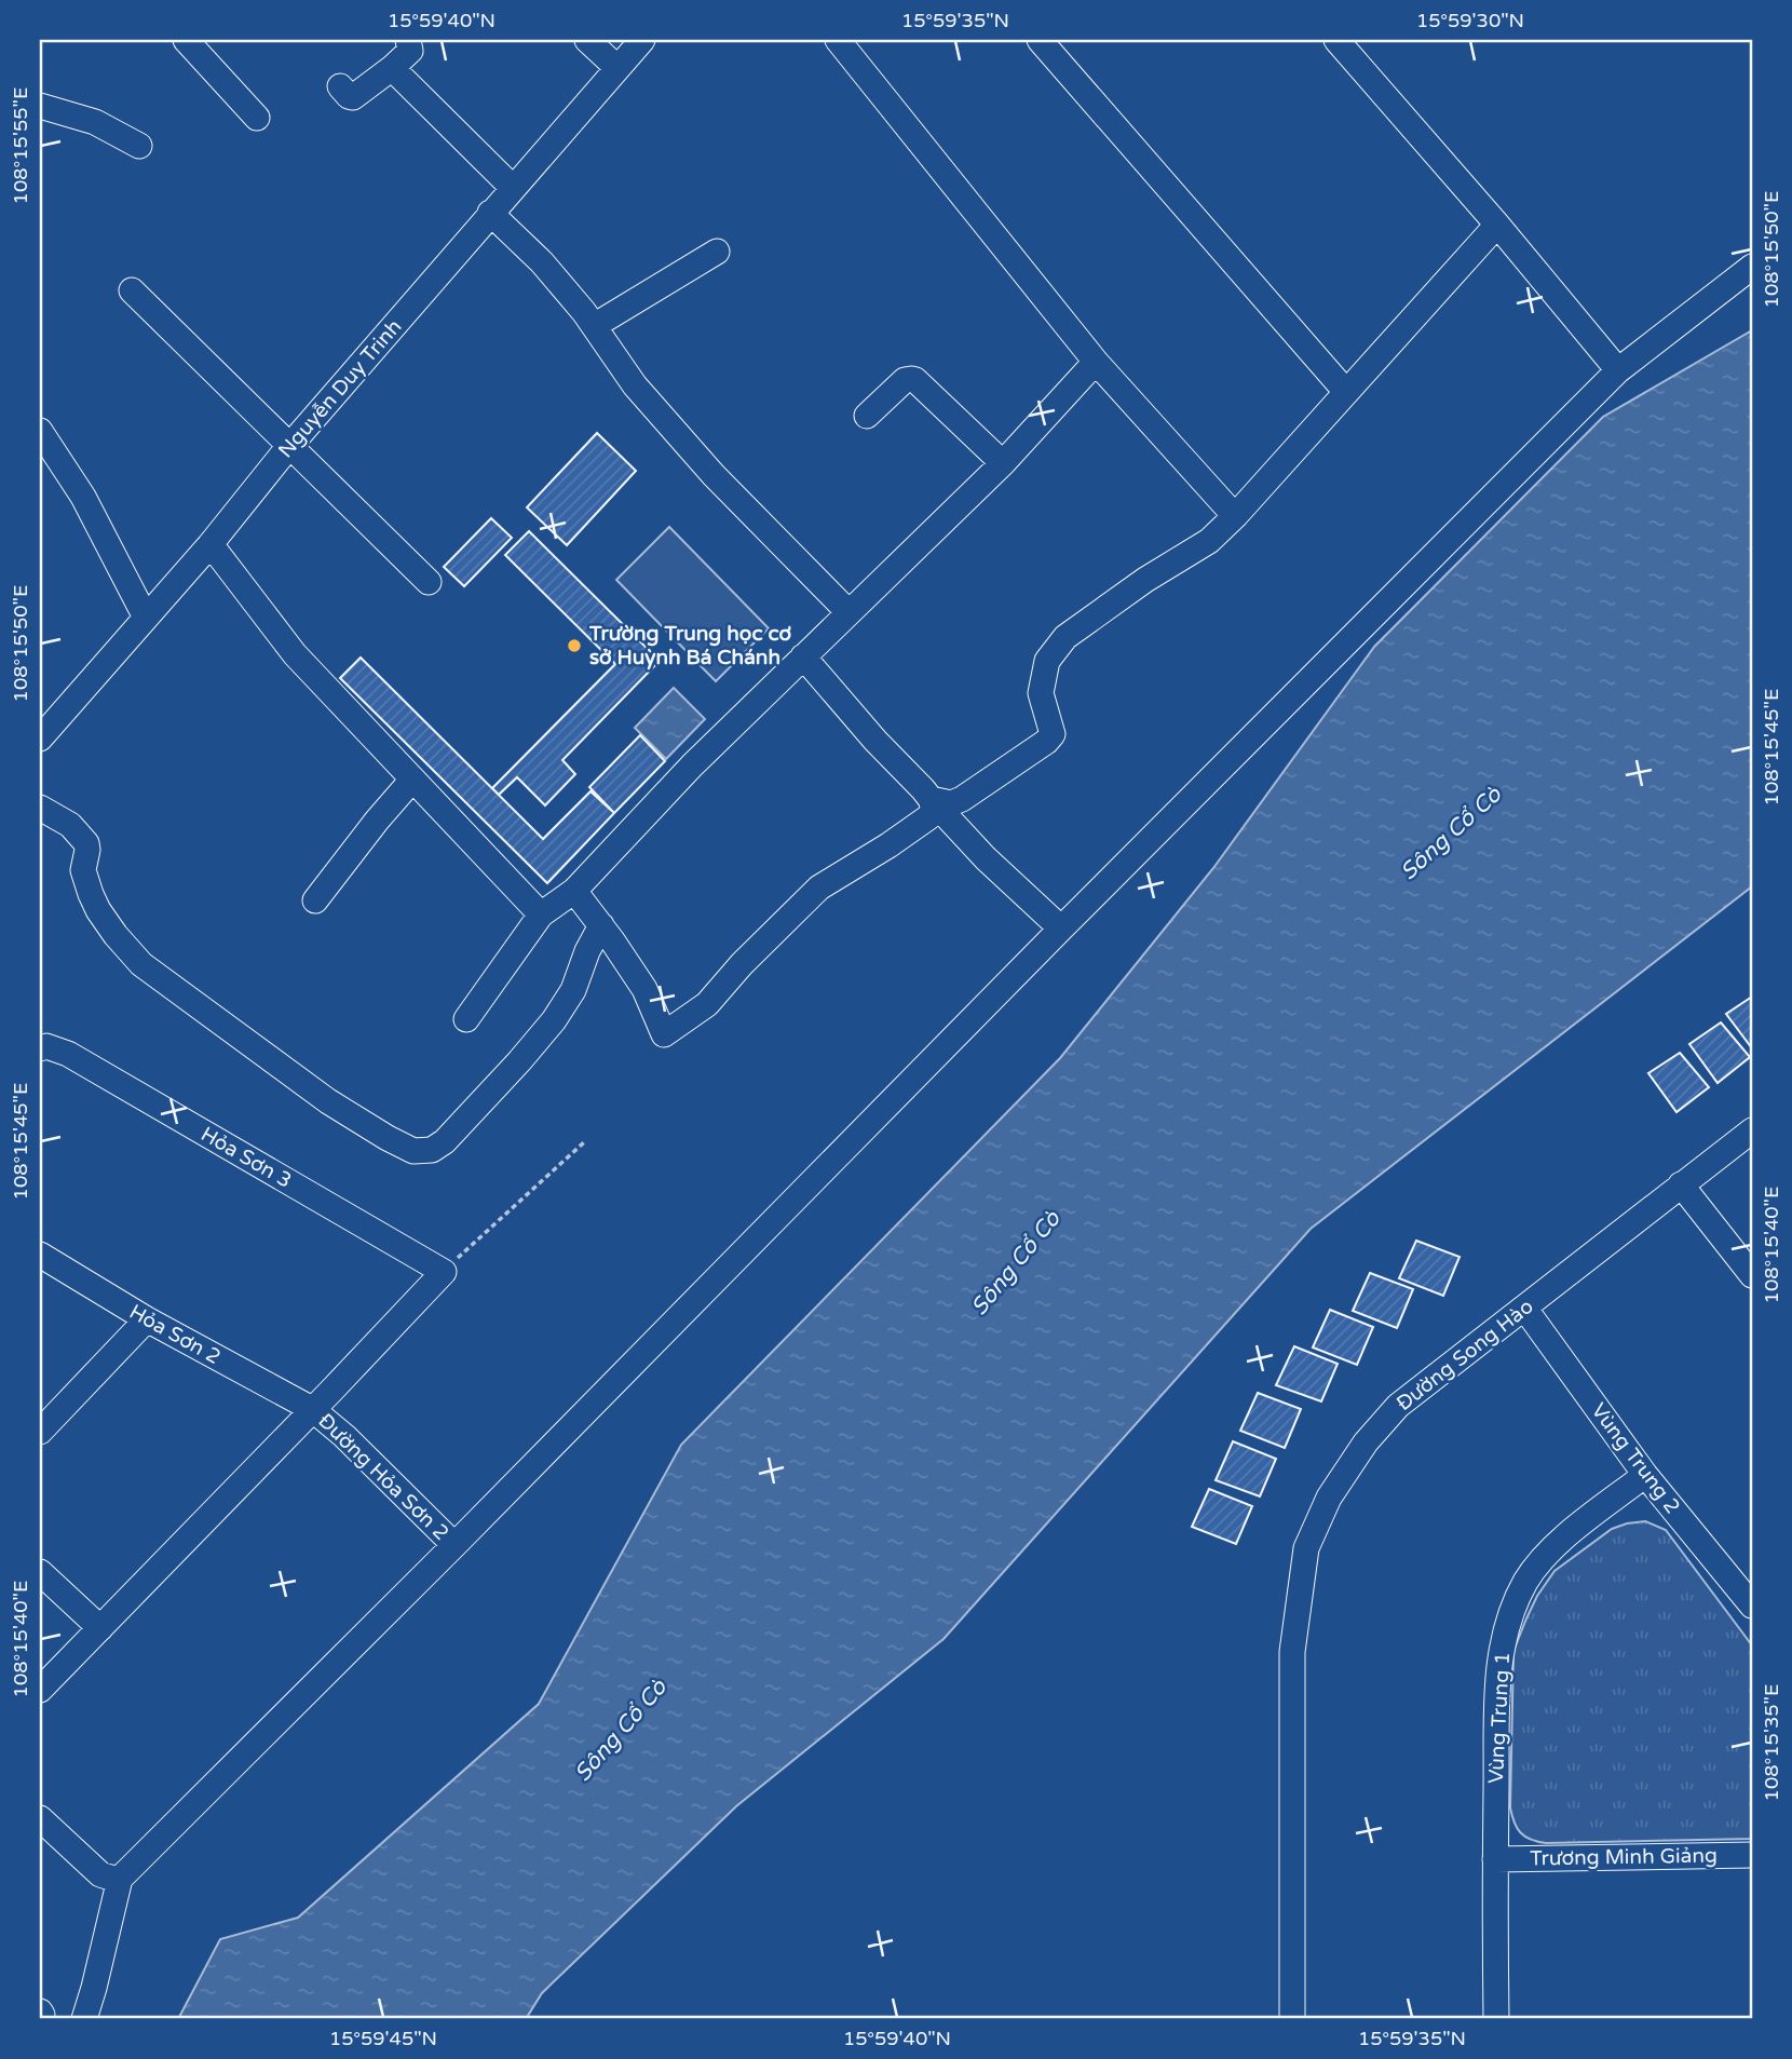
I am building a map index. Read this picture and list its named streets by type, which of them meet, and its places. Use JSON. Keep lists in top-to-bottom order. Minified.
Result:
{"streets":{"street":["Nguyễn Duy Trinh","Hỏa Sơn 3","Hỏa Sơn 2","Đường Song Hào","Vùng Trung 2","Đường Hỏa Sơn 2","Vùng Trung 1","Trương Minh Giảng"]},"crossings":[["Hỏa Sơn 2","Đường Hỏa Sơn 2"],["Đường Song Hào","Vùng Trung 2"],["Vùng Trung 2","Vùng Trung 1"],["Vùng Trung 1","Trương Minh Giảng"]],"water":["Sông Cổ Cò"],"places":["Trường Trung học cơ sở Huỳnh Bá Chánh"],"coordinates":["15°59'40\"N","15°59'35\"N","15°59'30\"N","108°15'55\"E","108°15'50\"E","108°15'45\"E","108°15'40\"E","108°15'35\"E","15°59'45\"N"]}
